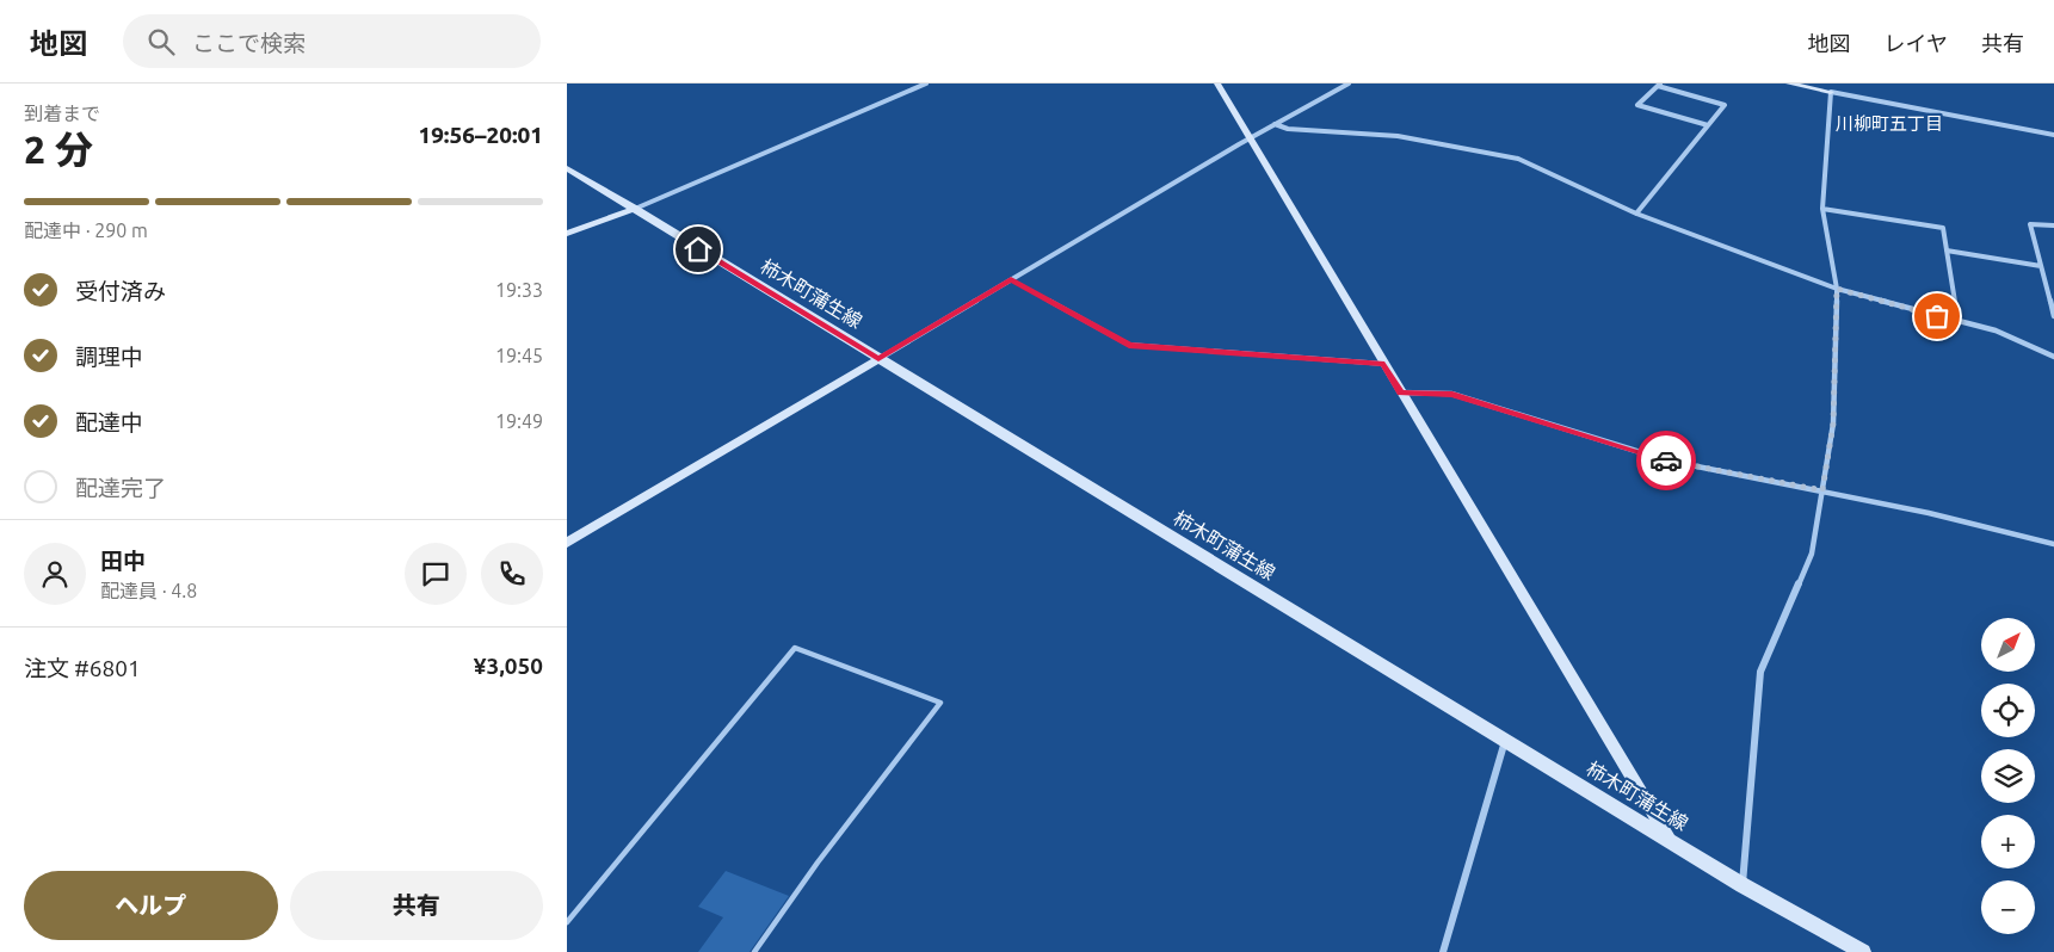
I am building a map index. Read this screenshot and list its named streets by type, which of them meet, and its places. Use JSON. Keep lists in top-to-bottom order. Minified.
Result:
{"streets":{"street":["柿木町蒲生線"]},"districts":["川柳町五丁目"],"north":"top right","page":{"header":"地図","search":"ここで検索","nav":["地図","レイヤ","共有"],"heading":["2 分","到着まで","19:56–20:01"],"panel":["田中","配達員 · 4.8","注文 #6801","¥3,050"],"bar":"配達中 · 290 m","list":[["受付済み","19:33"],["調理中","19:45"],["配達中","19:49"],"配達完了"],"map_buttons":["+","−"],"buttons":["ヘルプ","共有"]}}
